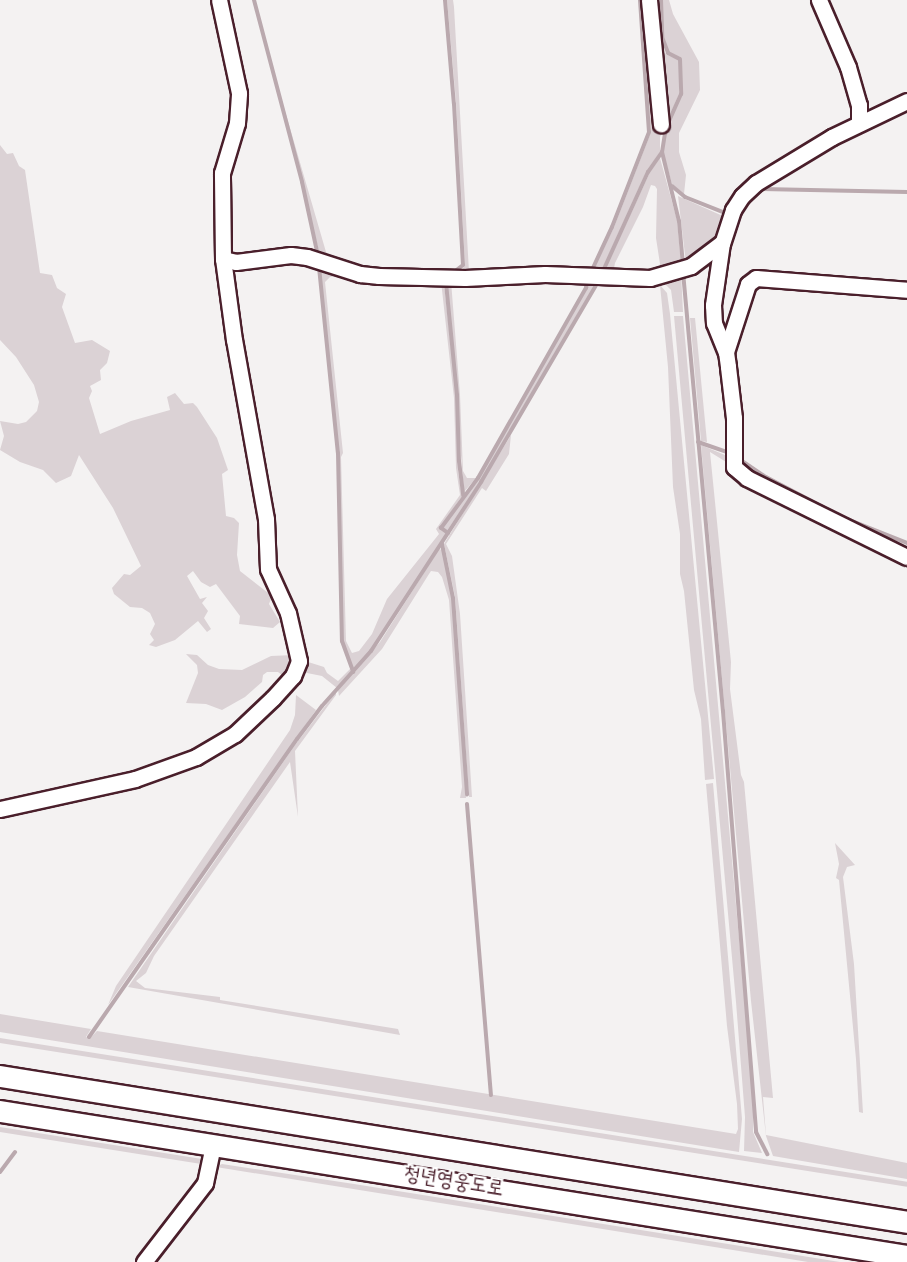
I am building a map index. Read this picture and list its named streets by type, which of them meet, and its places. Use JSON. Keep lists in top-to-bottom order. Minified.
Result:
{"streets":{"highway":["청년영웅도로"]}}
